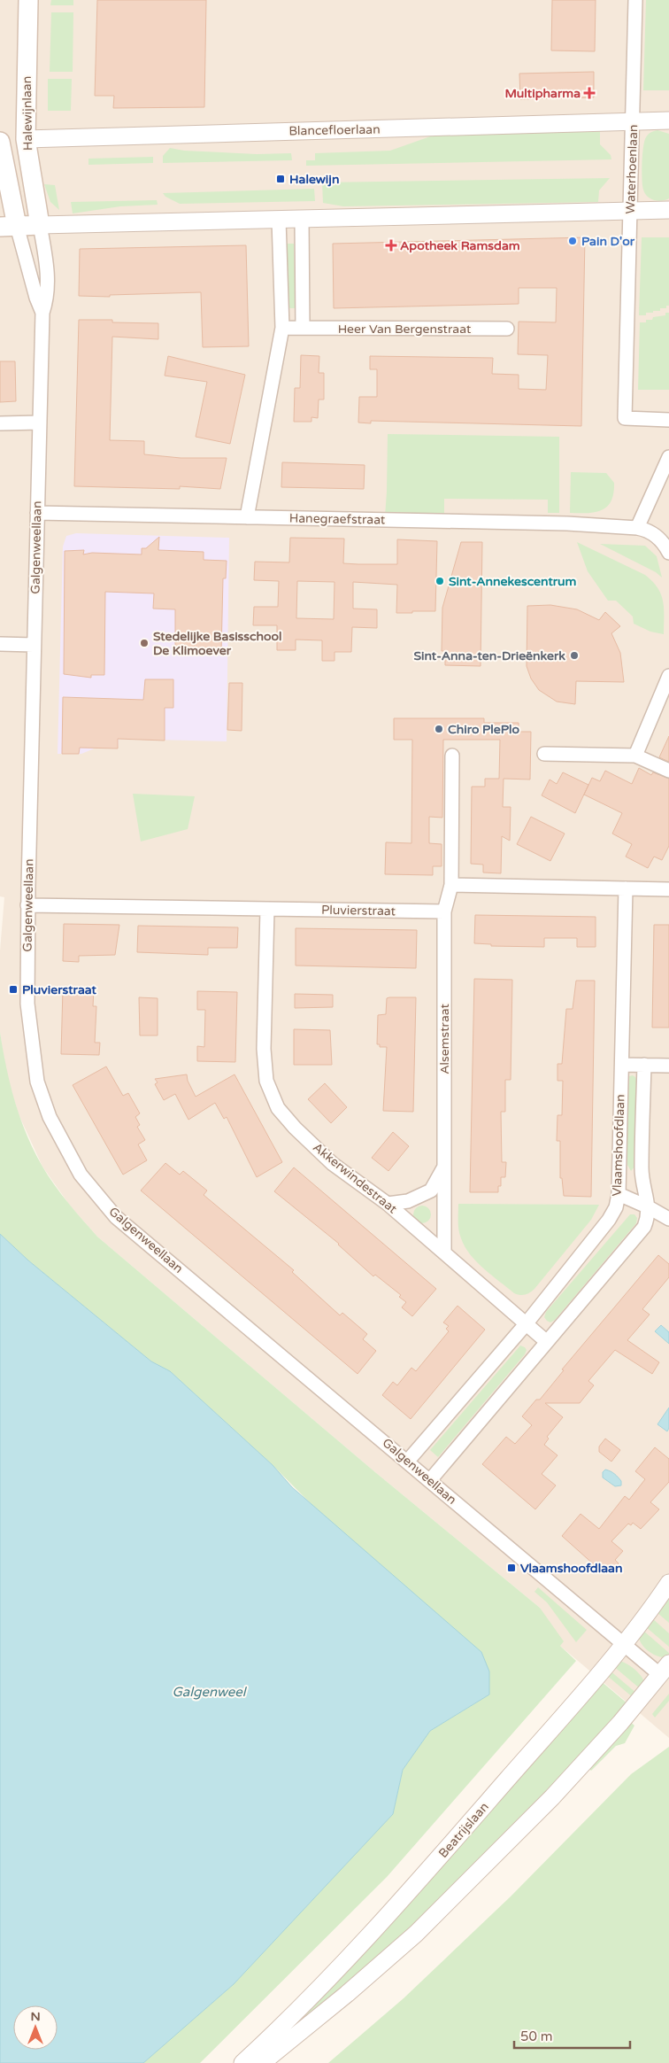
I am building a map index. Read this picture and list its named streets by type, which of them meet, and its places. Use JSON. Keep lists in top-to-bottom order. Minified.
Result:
{"streets":{"main road":["Halewijnlaan","Blancefloerlaan"],"street":["Waterhoenlaan","Heer Van Bergenstraat","Hanegraefstraat","Galgenweellaan","Pluvierstraat","Alsemstraat","Vlaamshoofdlaan","Akkerwindestraat","Beatrijslaan"]},"crossings":[["Halewijnlaan","Blancefloerlaan"],["Halewijnlaan","Galgenweellaan"],["Blancefloerlaan","Waterhoenlaan"],["Hanegraefstraat","Galgenweellaan"],["Galgenweellaan","Pluvierstraat"],["Galgenweellaan","Vlaamshoofdlaan"],["Galgenweellaan","Beatrijslaan"],["Pluvierstraat","Alsemstraat"],["Pluvierstraat","Akkerwindestraat"],["Alsemstraat","Akkerwindestraat"],["Vlaamshoofdlaan","Akkerwindestraat"]],"water":["Galgenweel"],"places":{"health":["Multipharma","Apotheek Ramsdam"],"transit":["Halewijn","Pluvierstraat","Vlaamshoofdlaan"],"other":["Pain D'or","Sint-Annekescentrum","Stedelijke Basisschool De Klimoever","Sint-Anna-ten-Drieënkerk","Chiro PlePlo"]},"scale_bar":"50 m","north":"top"}
